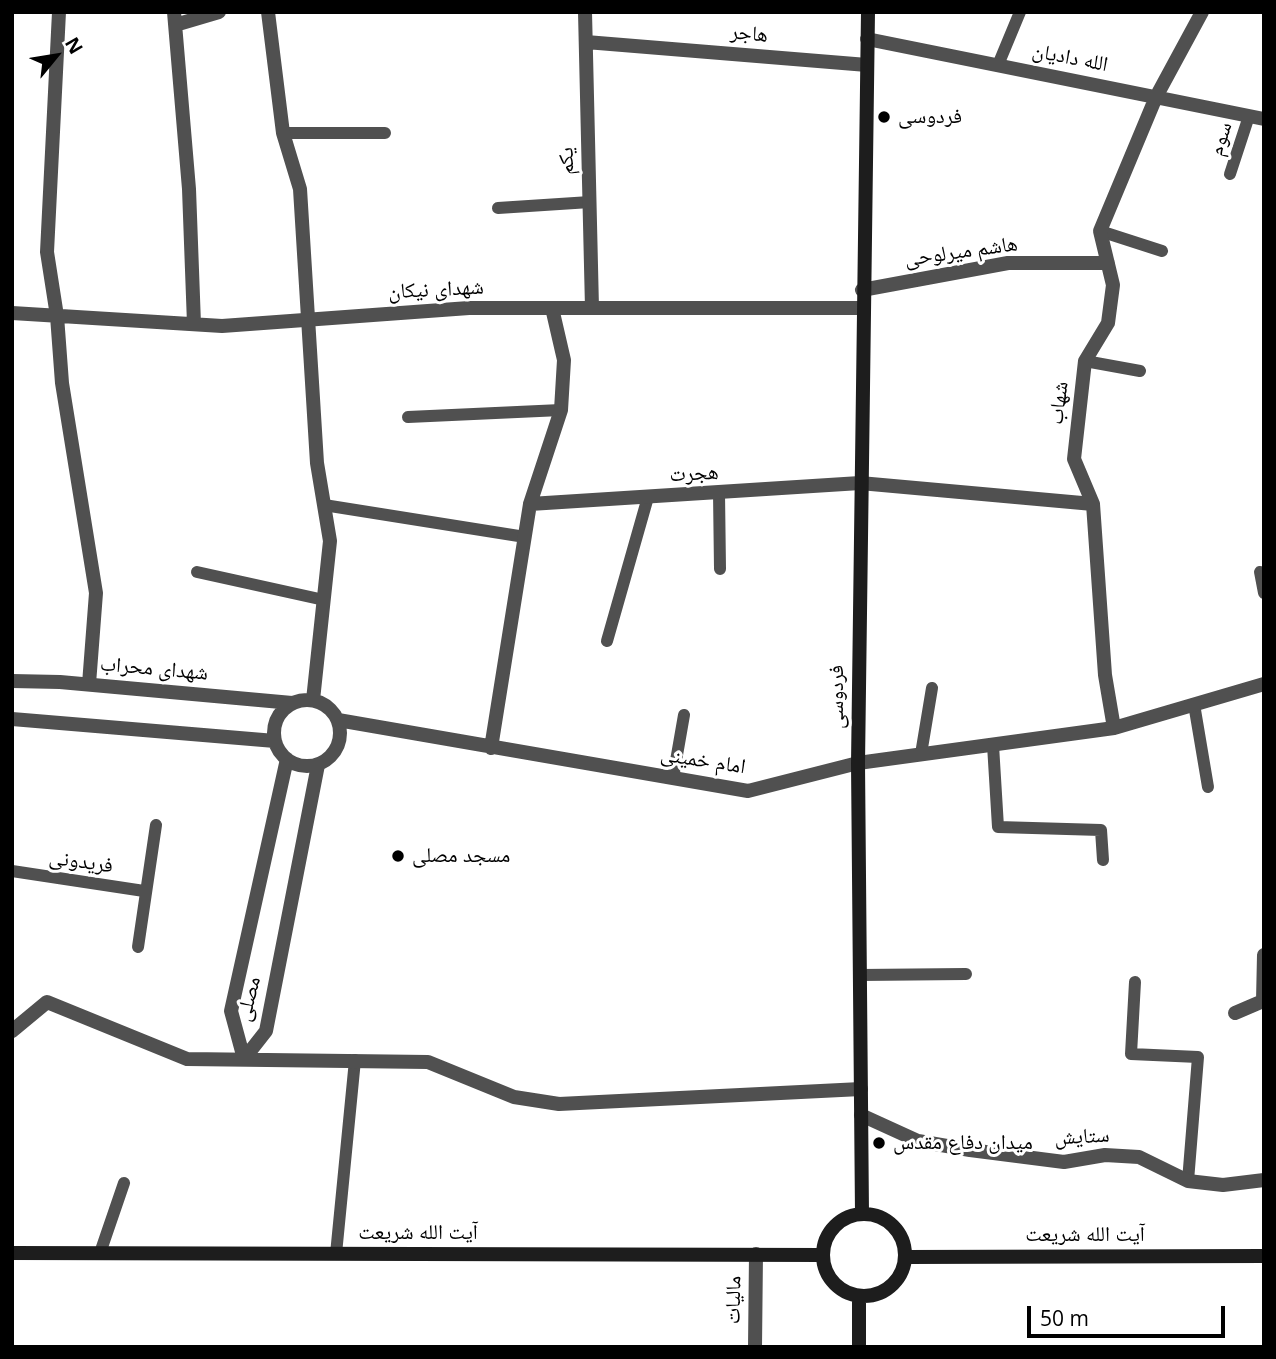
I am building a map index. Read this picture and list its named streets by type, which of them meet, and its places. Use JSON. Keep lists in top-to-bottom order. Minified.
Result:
{"streets":{"street":["هاجر","الله دادیان","یکم","هاشم میرلوحی","شهدای نیکان","شهاب","هجرت","شهدای محراب","فردوسی","امام خمینی","مصلی","ستایش","آیت الله شریعت","مالیات"],"lane":["سوم","فریدونی"]},"crossings":[["هاجر","یکم"],["هاجر","فردوسی"],["الله دادیان","سوم"],["الله دادیان","فردوسی"],["یکم","شهدای نیکان"],["هاشم میرلوحی","شهاب"],["هاشم میرلوحی","فردوسی"],["شهدای نیکان","فردوسی"],["شهاب","هجرت"],["شهاب","امام خمینی"],["هجرت","فردوسی"],["شهدای محراب","امام خمینی"],["شهدای محراب","مصلی"],["فردوسی","امام خمینی"],["فردوسی","ستایش"],["فردوسی","آیت الله شریعت"],["امام خمینی","مصلی"],["آیت الله شریعت","مالیات"]],"places":["فردوسی","مسجد مصلی","میدان دفاع مقدس"],"scale_bar":"50 m","north":"top right"}
